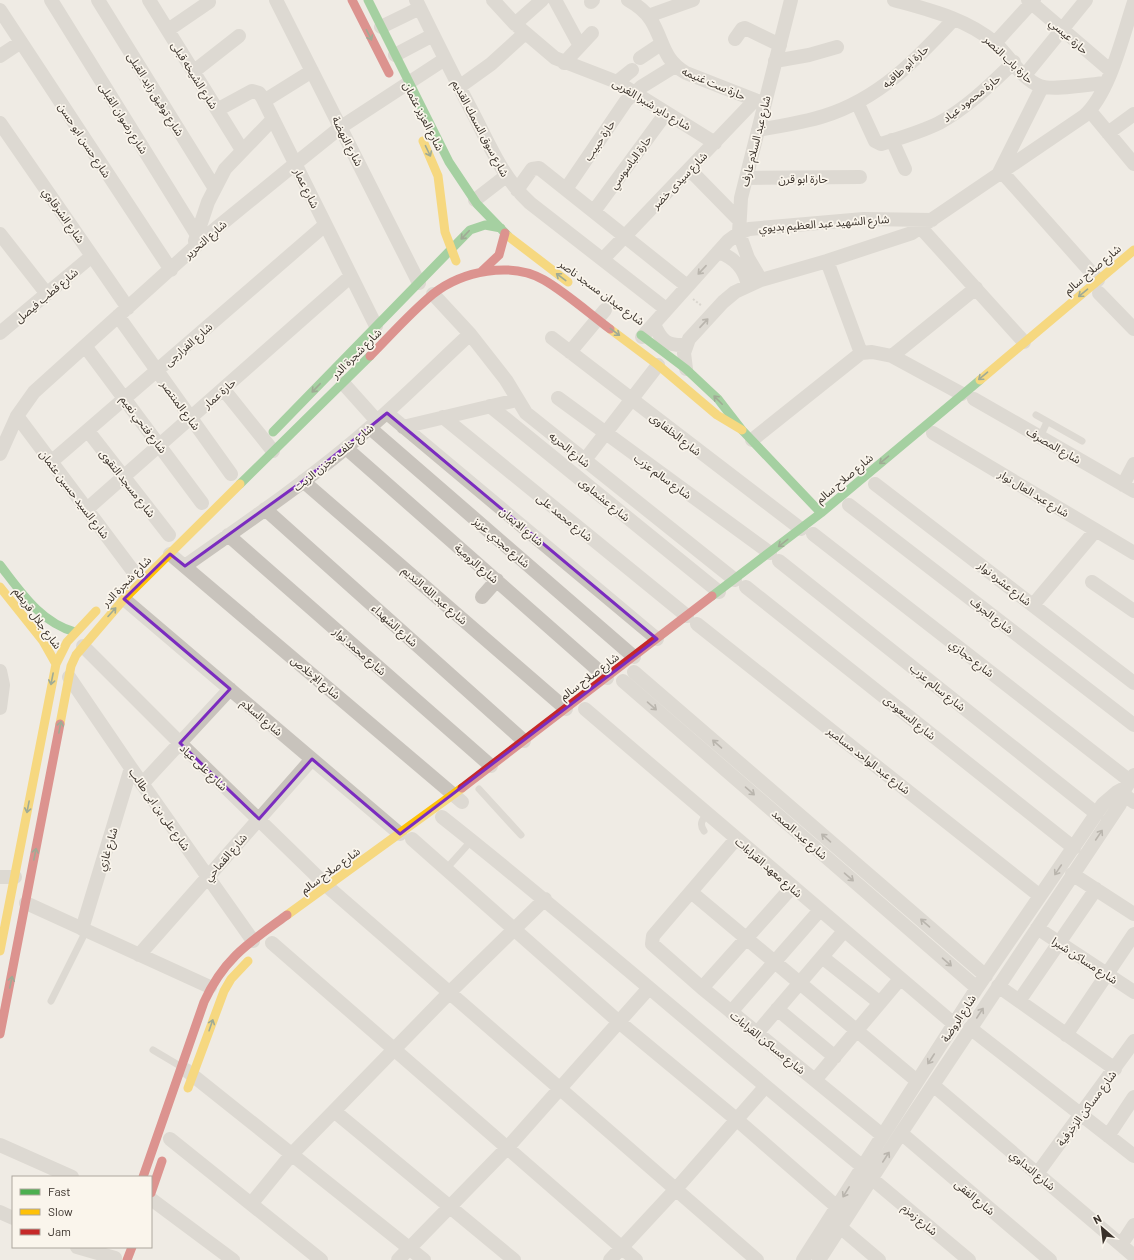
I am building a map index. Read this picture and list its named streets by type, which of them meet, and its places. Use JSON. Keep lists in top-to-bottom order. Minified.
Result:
{"streets":{"street":["حارة عيسي","حارة باب النصر","حارة ابو طاقيه","شارع الشيخه قبلى","حارة ست غنيمه","شارع توفيق زايد القبلى","حارة محمود عياد","شارع داير شبرا الغربى","شارع العزيز عثمان","شارع رضوان القبلى","شارع سوق السمك القديم","شارع حسن ابو حسن","حارة حبيب","شارع النهضة","شارع عبد السلام عارف","حارة الباسوسي","حارة ابو قرن","شارع سيدى خضر","شارع عمار","شارع الشرقاوي","شارع الشهيد عبد العظيم بديوي","شارع التحرير","شارع صلاح سالم","شارع ميدان مسجد ناصر","شارع قطب فيصل","شارع الفرارجى","شارع شجرة الدر","حارة عمار","شارع المنتصر","شارع فتحي نعيم","شارع الخلفاوى","شارع المصرف","شارع الحريه","شارع خلف مخزن الزيت","شارع سالم عزب","شارع مسجد التقوى","شارع عبد العال نوار","شارع السيد حسين عثمان","شارع عشماوى","شارع محمد على","شارع الايمان","شارع مجدي عزيز","شارع الرومية","شارع عشره نوار","شارع عبد الله النديم","شارع الجرف","شارع جلال قريطم","شارع الشهداء","شارع محمد نوار","شارع حجازي","شارع الإخلاص","شارع السلام","شارع السعودى","شارع عبد الواحد مسامير","شارع على عياد","شارع على بن ابى طالب","شارع عبد الصمد","شارع غازي","شارع القماحي","شارع معهد القراءات","شارع مساكن شبرا","شارع الروضة","شارع مساكن القراءات","شارع مساكن الزخرفية","شارع التداوي","شارع الفقى","شارع زمزم"]},"crossings":[["حارة عيسي","حارة باب النصر"],["حارة عيسي","شارع الشهيد عبد العظيم بديوي"],["حارة باب النصر","حارة ابو طاقيه"],["حارة باب النصر","حارة محمود عياد"],["حارة باب النصر","شارع الشهيد عبد العظيم بديوي"],["حارة ابو طاقيه","حارة محمود عياد"],["حارة ابو طاقيه","شارع عبد السلام عارف"],["حارة ست غنيمه","حارة حبيب"],["حارة ست غنيمه","شارع عبد السلام عارف"],["حارة ست غنيمه","شارع سيدى خضر"],["شارع داير شبرا الغربى","حارة حبيب"],["شارع داير شبرا الغربى","حارة الباسوسي"],["شارع داير شبرا الغربى","شارع سيدى خضر"],["شارع العزيز عثمان","شارع التحرير"],["شارع العزيز عثمان","شارع ميدان مسجد ناصر"],["شارع العزيز عثمان","شارع شجرة الدر"],["شارع سوق السمك القديم","شارع سيدى خضر"],["شارع سوق السمك القديم","شارع الشهيد عبد العظيم بديوي"],["شارع سوق السمك القديم","شارع التحرير"],["شارع حسن ابو حسن","شارع التحرير"],["شارع النهضة","شارع التحرير"],["شارع النهضة","شارع شجرة الدر"],["شارع عبد السلام عارف","حارة ابو قرن"],["شارع عبد السلام عارف","شارع سيدى خضر"],["شارع عبد السلام عارف","شارع الشهيد عبد العظيم بديوي"],["شارع عمار","شارع التحرير"],["شارع عمار","شارع الفرارجى"],["شارع عمار","شارع شجرة الدر"],["شارع عمار","حارة عمار"],["شارع الشرقاوي","شارع التحرير"],["شارع الشرقاوي","شارع قطب فيصل"],["شارع الشرقاوي","شارع المنتصر"],["شارع الشهيد عبد العظيم بديوي","شارع ميدان مسجد ناصر"],["شارع التحرير","شارع المنتصر"],["شارع التحرير","شارع فتحي نعيم"],["شارع التحرير","شارع السيد حسين عثمان"],["شارع صلاح سالم","شارع ميدان مسجد ناصر"],["شارع صلاح سالم","شارع الخلفاوى"],["شارع صلاح سالم","شارع المصرف"],["شارع صلاح سالم","شارع الحريه"],["شارع صلاح سالم","شارع سالم عزب"],["شارع صلاح سالم","شارع عشماوى"],["شارع صلاح سالم","شارع محمد على"],["شارع صلاح سالم","شارع الايمان"],["شارع صلاح سالم","شارع مجدي عزيز"],["شارع صلاح سالم","شارع الرومية"],["شارع صلاح سالم","شارع عبد الله النديم"],["شارع صلاح سالم","شارع الشهداء"],["شارع صلاح سالم","شارع محمد نوار"],["شارع صلاح سالم","شارع حجازي"],["شارع صلاح سالم","شارع الإخلاص"],["شارع صلاح سالم","شارع السلام"],["شارع صلاح سالم","شارع السعودى"],["شارع صلاح سالم","شارع عبد الواحد مسامير"],["شارع صلاح سالم","شارع على عياد"],["شارع صلاح سالم","شارع على بن ابى طالب"],["شارع صلاح سالم","شارع عبد الصمد"],["شارع صلاح سالم","شارع معهد القراءات"],["شارع ميدان مسجد ناصر","شارع شجرة الدر"],["شارع الفرارجى","شارع المنتصر"],["شارع الفرارجى","شارع فتحي نعيم"],["شارع الفرارجى","شارع مسجد التقوى"],["شارع الفرارجى","شارع السيد حسين عثمان"],["شارع شجرة الدر","شارع الحريه"],["شارع شجرة الدر","شارع جلال قريطم"],["شارع شجرة الدر","شارع الإخلاص"],["شارع شجرة الدر","شارع السلام"],["شارع شجرة الدر","شارع على عياد"],["شارع شجرة الدر","شارع على بن ابى طالب"],["حارة عمار","شارع المنتصر"],["حارة عمار","شارع فتحي نعيم"],["حارة عمار","شارع مسجد التقوى"],["حارة عمار","شارع السيد حسين عثمان"],["شارع الخلفاوى","شارع حجازي"],["شارع الحريه","شارع خلف مخزن الزيت"],["شارع الحريه","شارع السعودى"],["شارع خلف مخزن الزيت","شارع الايمان"],["شارع خلف مخزن الزيت","شارع مجدي عزيز"],["شارع خلف مخزن الزيت","شارع الرومية"],["شارع خلف مخزن الزيت","شارع عبد الله النديم"],["شارع خلف مخزن الزيت","شارع الشهداء"],["شارع خلف مخزن الزيت","شارع محمد نوار"],["شارع خلف مخزن الزيت","شارع الإخلاص"],["شارع سالم عزب","شارع الروضة"],["شارع محمد على","شارع عبد الواحد مسامير"],["شارع الايمان","شارع مجدي عزيز"],["شارع مجدي عزيز","شارع الرومية"],["شارع مجدي عزيز","شارع عبد الصمد"],["شارع الرومية","شارع عبد الصمد"],["شارع عبد الله النديم","شارع معهد القراءات"],["شارع حجازي","شارع الروضة"],["شارع السلام","شارع القماحي"],["شارع السلام","شارع الروضة"],["شارع السعودى","شارع الروضة"],["شارع عبد الواحد مسامير","شارع الروضة"],["شارع على عياد","شارع القماحي"],["شارع على بن ابى طالب","شارع غازي"],["شارع على بن ابى طالب","شارع القماحي"],["شارع عبد الصمد","شارع الروضة"],["شارع معهد القراءات","شارع الروضة"],["شارع مساكن شبرا","شارع الروضة"],["شارع الروضة","شارع مساكن القراءات"],["شارع الروضة","شارع التداوي"],["شارع الروضة","شارع الفقى"],["شارع الروضة","شارع زمزم"],["شارع مساكن الزخرفية","شارع التداوي"]],"legend":["Fast","Slow","Jam"],"north":"top left"}
